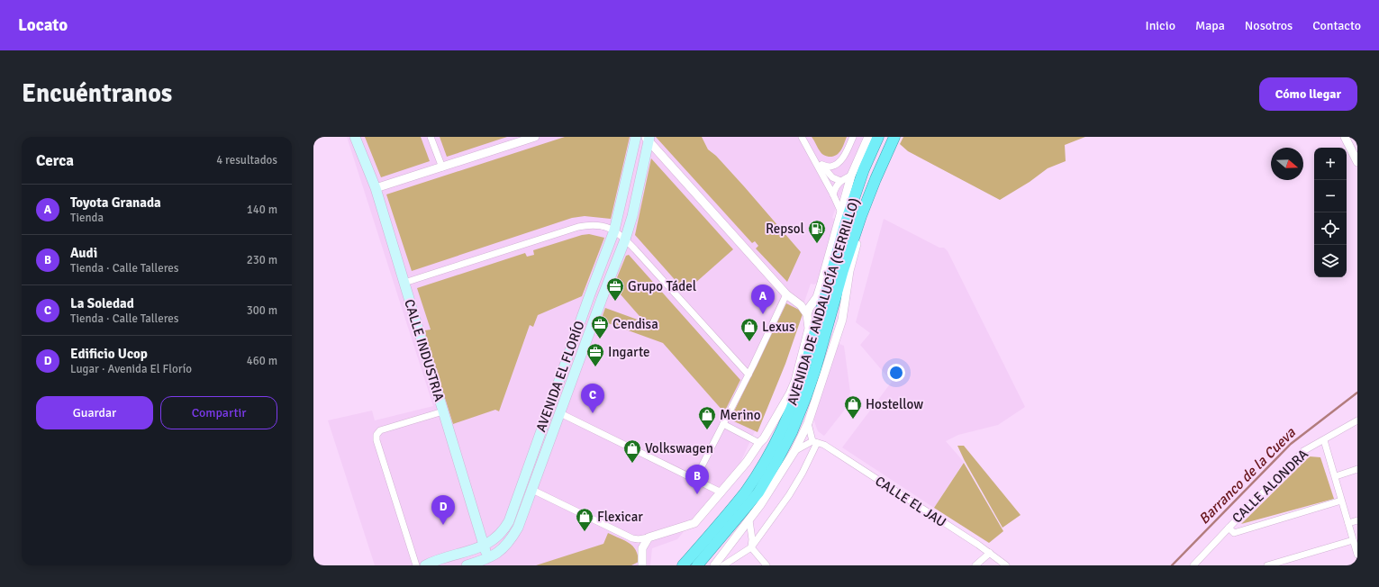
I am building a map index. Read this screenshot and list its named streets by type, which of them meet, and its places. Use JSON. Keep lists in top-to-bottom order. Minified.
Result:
{"streets":{"highway":["AVENIDA DE ANDALUCÍA (CERRILLO)"],"main road":["CALLE INDUSTRIA","AVENIDA EL FLORÍO"],"street":["CALLE ALONDRA","CALLE EL JAU"]},"crossings":[["CALLE INDUSTRIA","AVENIDA EL FLORÍO"]],"water":["Barranco de la Cueva"],"places":{"fuel station":["Repsol"],"office":["Grupo Tádel","Cendisa","Ingarte"],"shop":["Lexus","Hostellow","Merino","Volkswagen","Flexicar"]},"north":"right","page":{"header":"Locato","nav":["Inicio","Mapa","Nosotros","Contacto"],"buttons":["Cómo llegar",["Guardar","Compartir"]],"title":"Encuéntranos","heading":["Cerca","4 resultados"],"map_buttons":["+","−"],"list":[{"mark":"A","name":"Toyota Granada","note":"Tienda","value":"140 m"},{"mark":"B","name":"Audi","note":"Tienda · Calle Talleres","value":"230 m"},{"mark":"C","name":"La Soledad","note":"Tienda · Calle Talleres","value":"300 m"},{"mark":"D","name":"Edificio Ucop","note":"Lugar · Avenida El Florío","value":"460 m"}],"pins":["A","C","B","D"]}}
